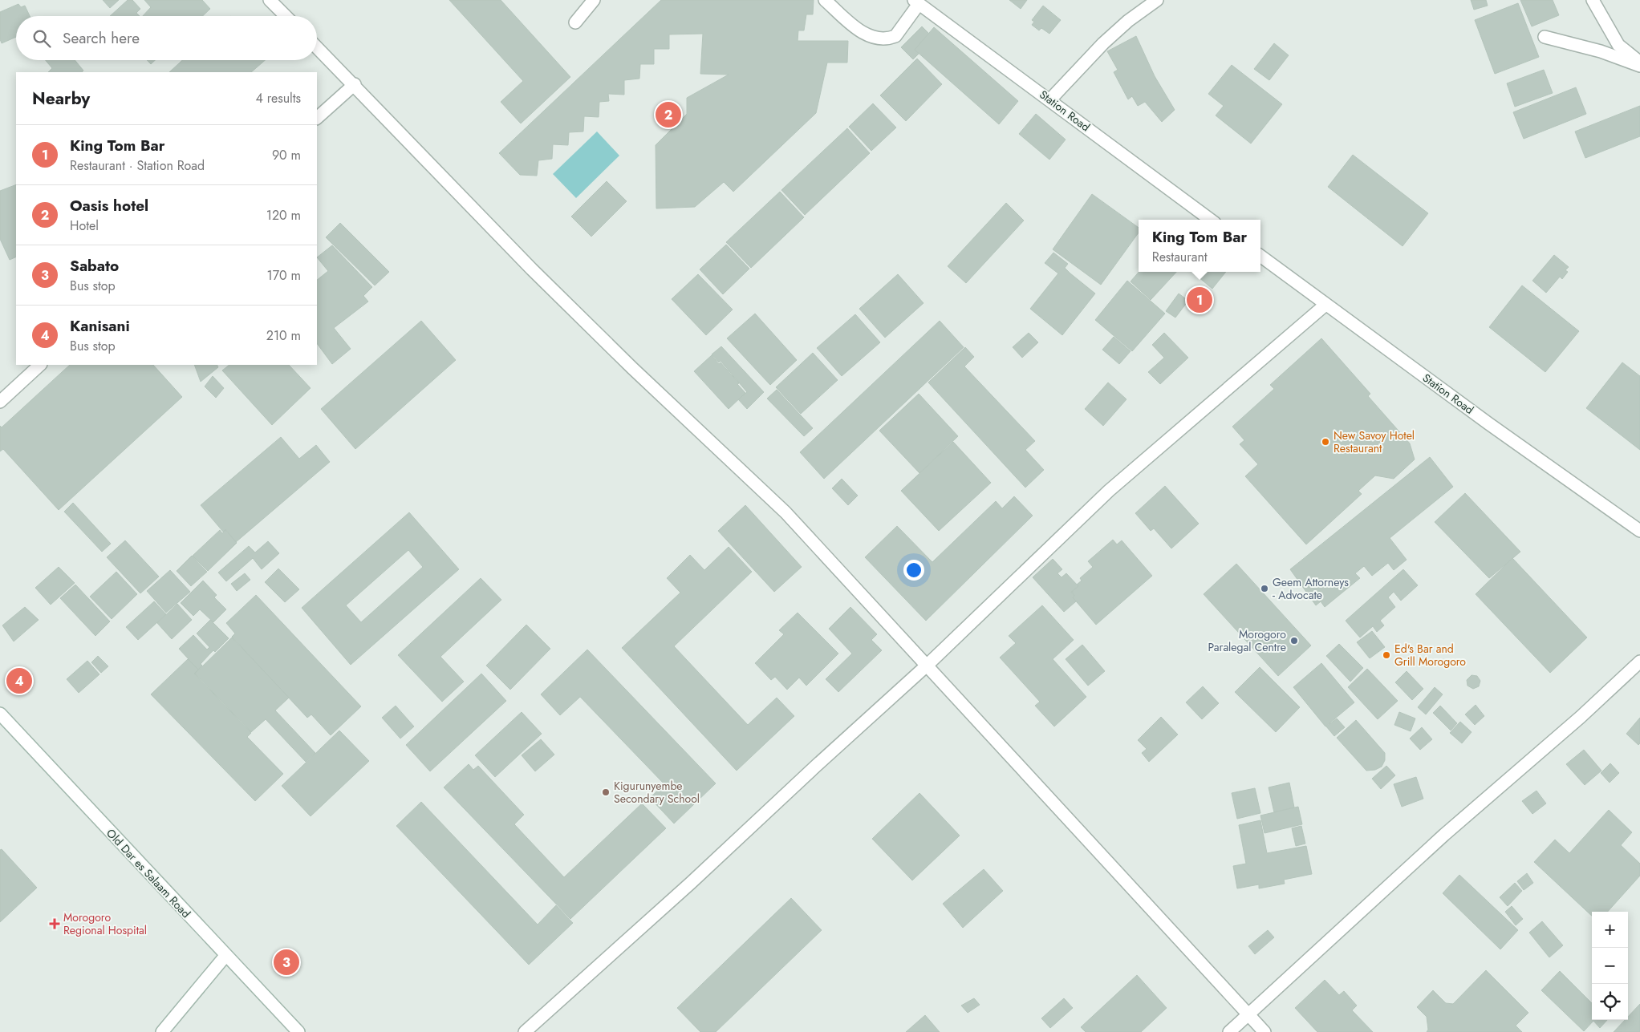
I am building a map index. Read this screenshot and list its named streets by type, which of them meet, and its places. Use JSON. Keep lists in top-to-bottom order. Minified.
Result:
{"streets":{"street":["Station Road","Old Dar es Salaam Road"]},"places":{"other":["New Savoy Hotel Restaurant","Geem Attorneys - Advocate","Morogoro Paralegal Centre","Ed's Bar and Grill Morogoro","Kigurunyembe Secondary School"],"health":["Morogoro Regional Hospital"]},"page":{"search":"Search here","heading":["Nearby","4 results"],"pins":["2","1","4","3"],"list":[{"mark":"1","name":"King Tom Bar","note":"Restaurant · Station Road","value":"90 m"},{"mark":"2","name":"Oasis hotel","note":"Hotel","value":"120 m"},{"mark":"3","name":"Sabato","note":"Bus stop","value":"170 m"},{"mark":"4","name":"Kanisani","note":"Bus stop","value":"210 m"}],"popup":["King Tom Bar","Restaurant"],"map_buttons":["+","−"]}}
